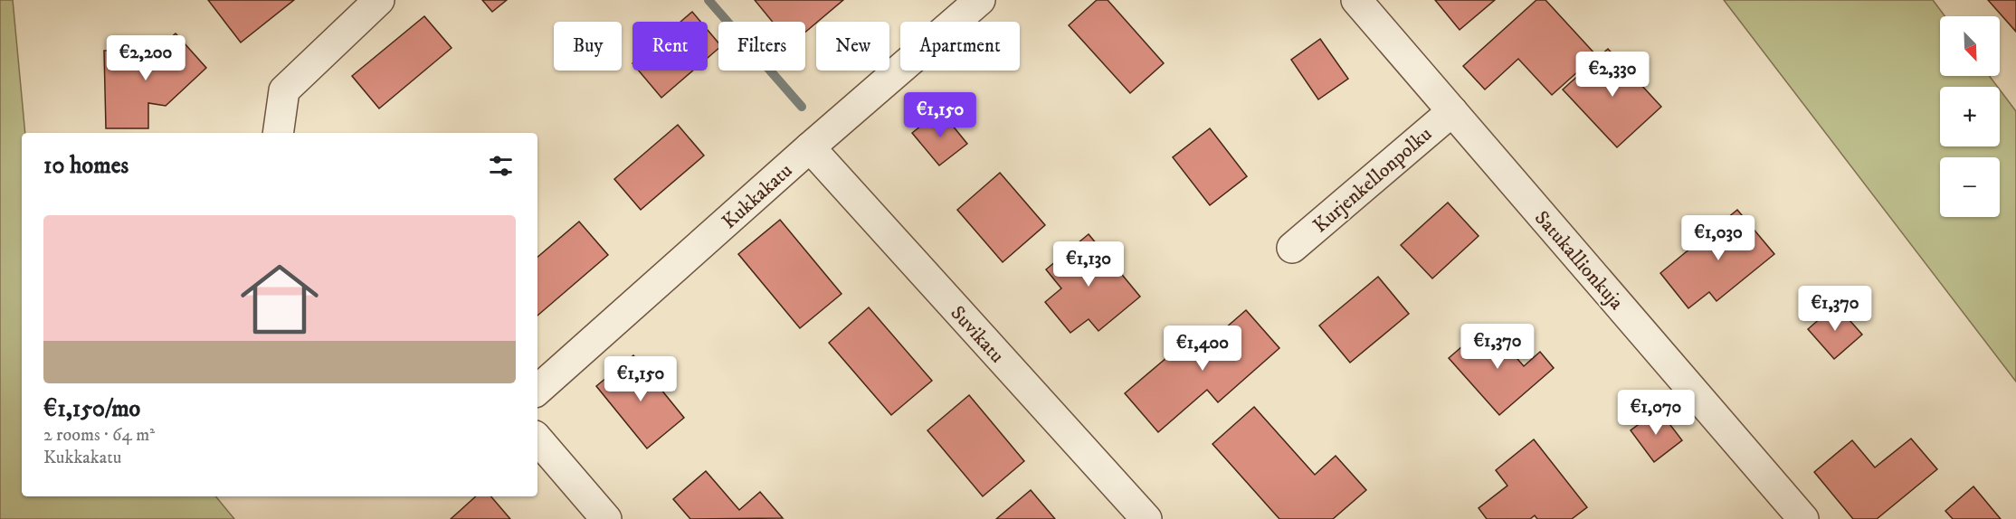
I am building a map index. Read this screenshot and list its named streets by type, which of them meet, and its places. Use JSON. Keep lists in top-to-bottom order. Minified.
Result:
{"streets":{"street":["Kurjenkellonpolku","Kukkakatu","Satukallionkuja","Suvikatu"]},"crossings":[["Kurjenkellonpolku","Satukallionkuja"],["Kukkakatu","Suvikatu"]],"north":"bottom right","page":{"map_buttons":["+","−"],"chip":["Buy","Rent","Filters","New","Apartment"],"price":["€2,200","€2,330","€1,150","€1,030","€1,130","€1,370","€1,370","€1,400","€1,150","€1,070"],"heading":"10 homes","list":[{"name":"€1,150/mo","note":"2 rooms · 64 m² · Kukkakatu"}]}}
